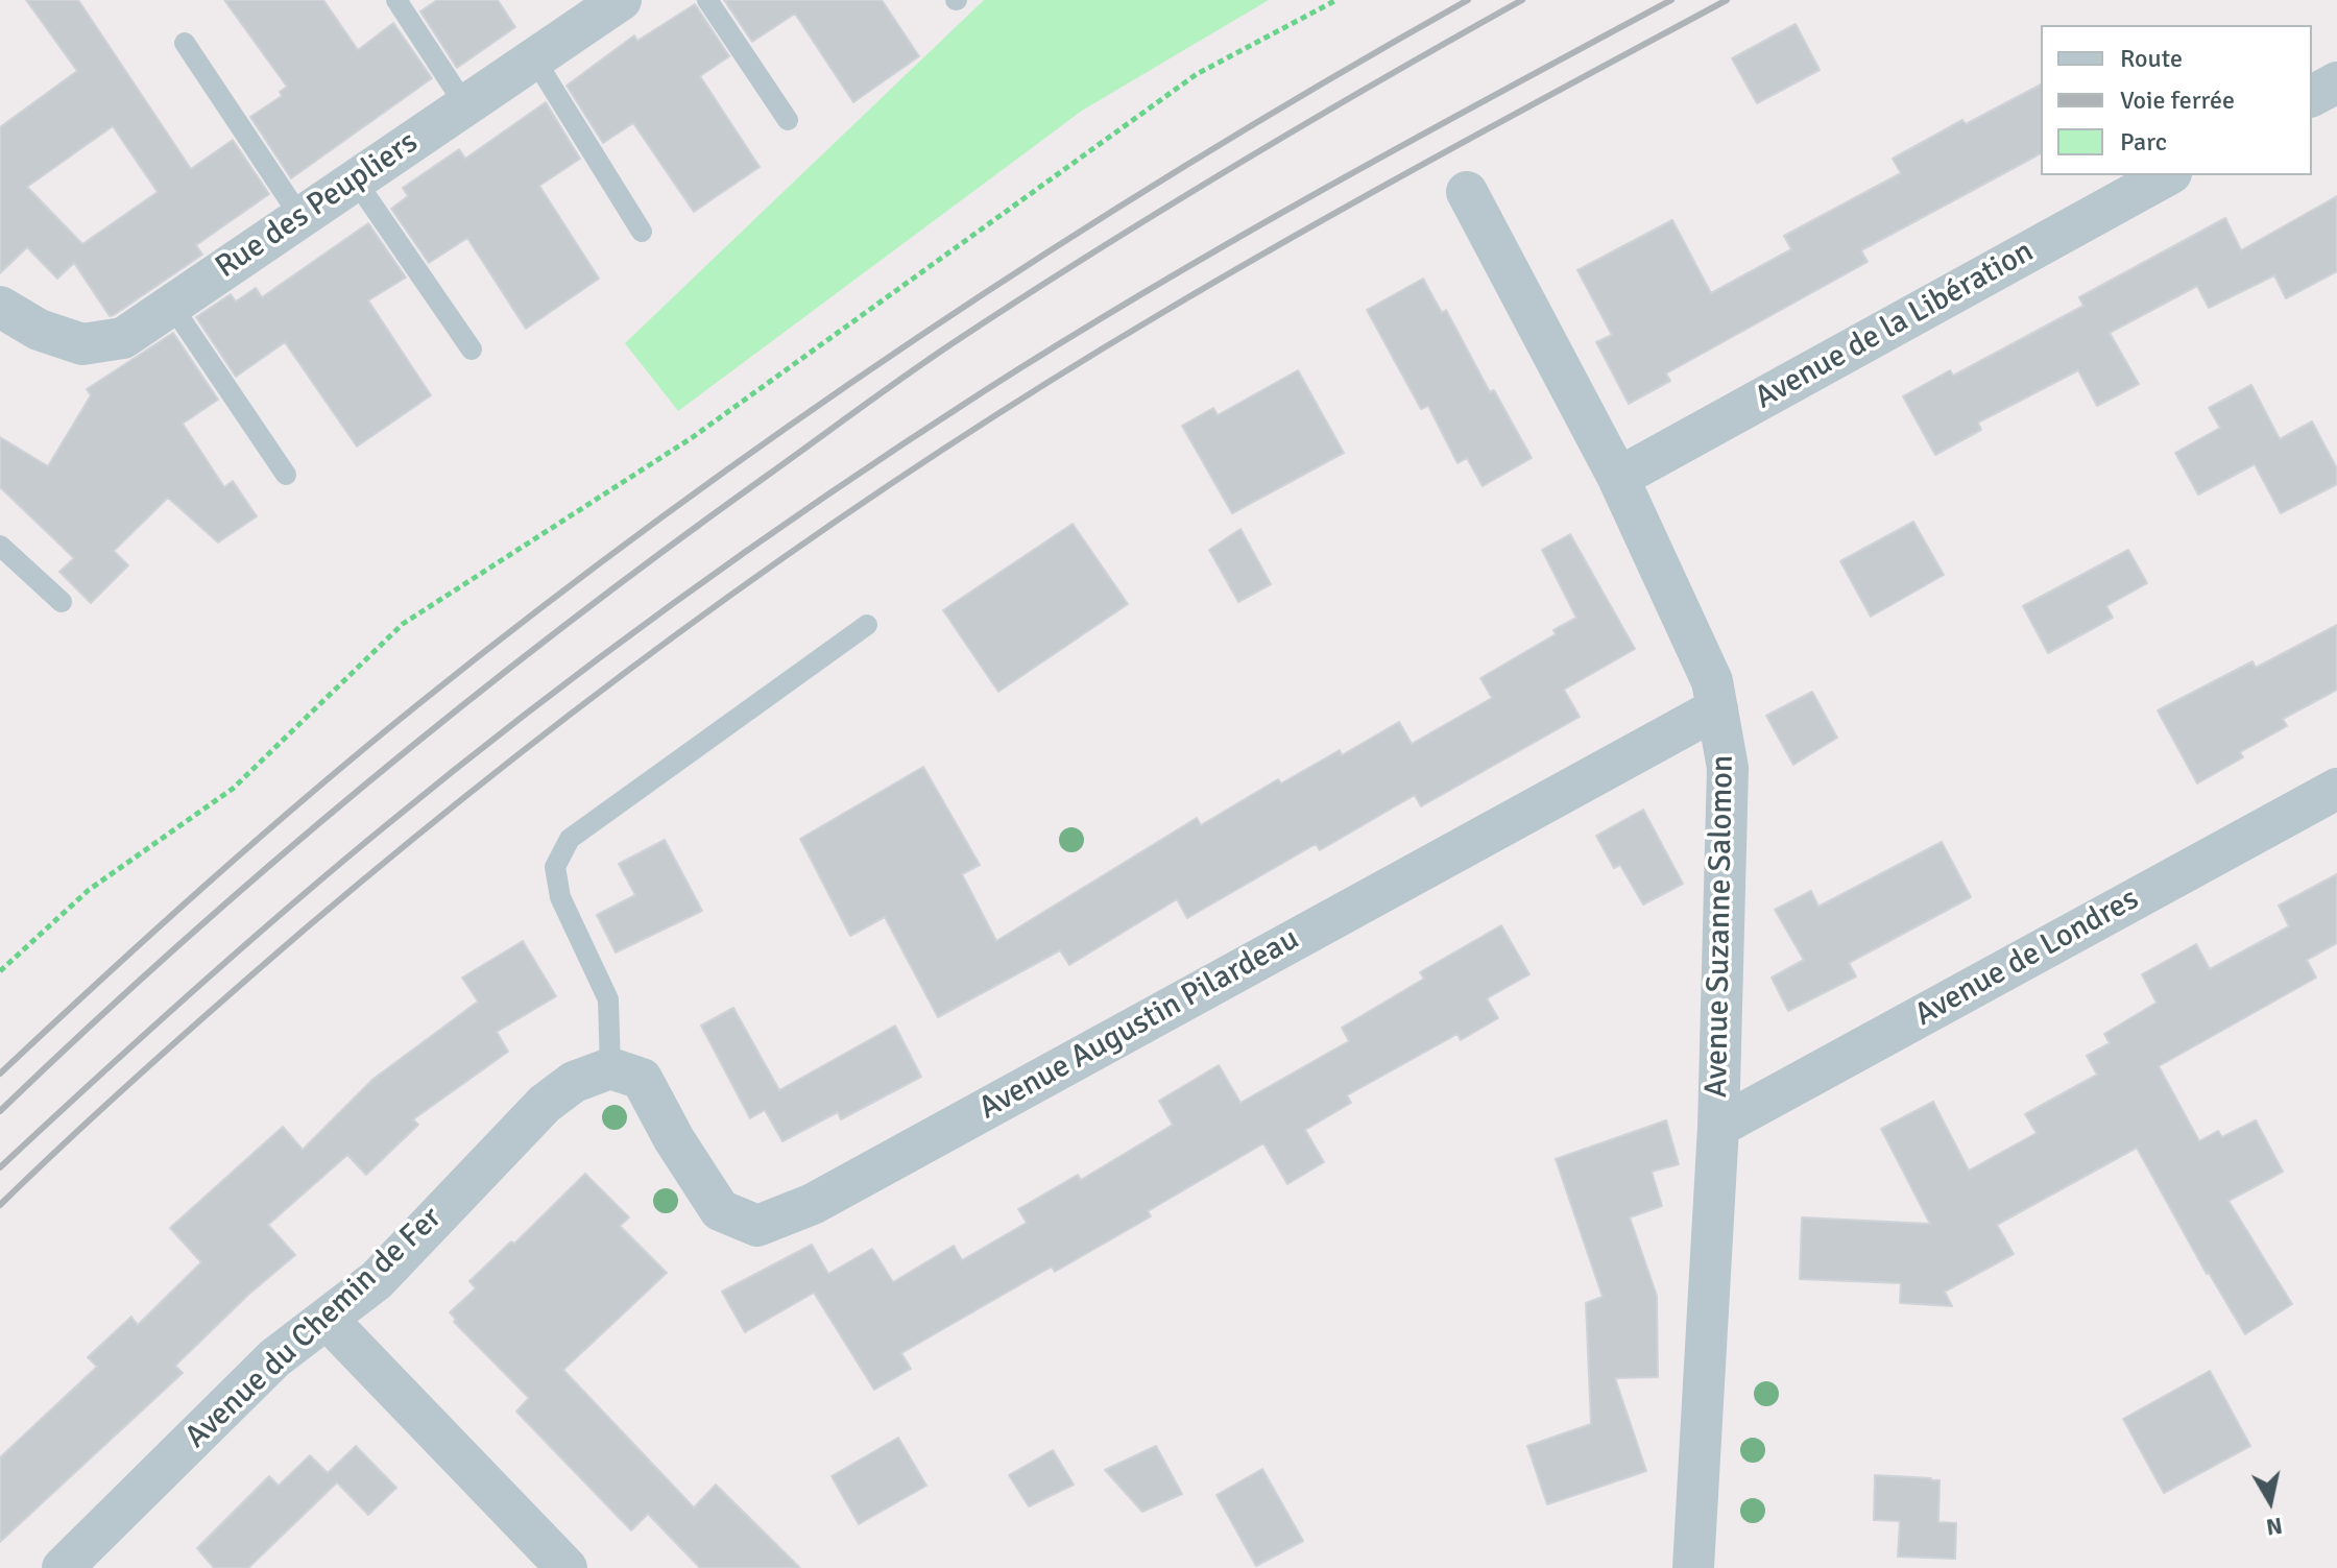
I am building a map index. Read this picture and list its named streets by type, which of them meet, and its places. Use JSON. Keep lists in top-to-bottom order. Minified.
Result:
{"streets":{"street":["Rue des Peupliers","Avenue de la Libération","Avenue Suzanne Salomon","Avenue de Londres","Avenue Augustin Pilardeau","Avenue du Chemin de Fer"]},"crossings":[["Avenue de la Libération","Avenue Suzanne Salomon"],["Avenue Suzanne Salomon","Avenue de Londres"],["Avenue Suzanne Salomon","Avenue Augustin Pilardeau"],["Avenue Augustin Pilardeau","Avenue du Chemin de Fer"]],"legend":["Route","Voie ferrée","Parc"],"north":"bottom"}
